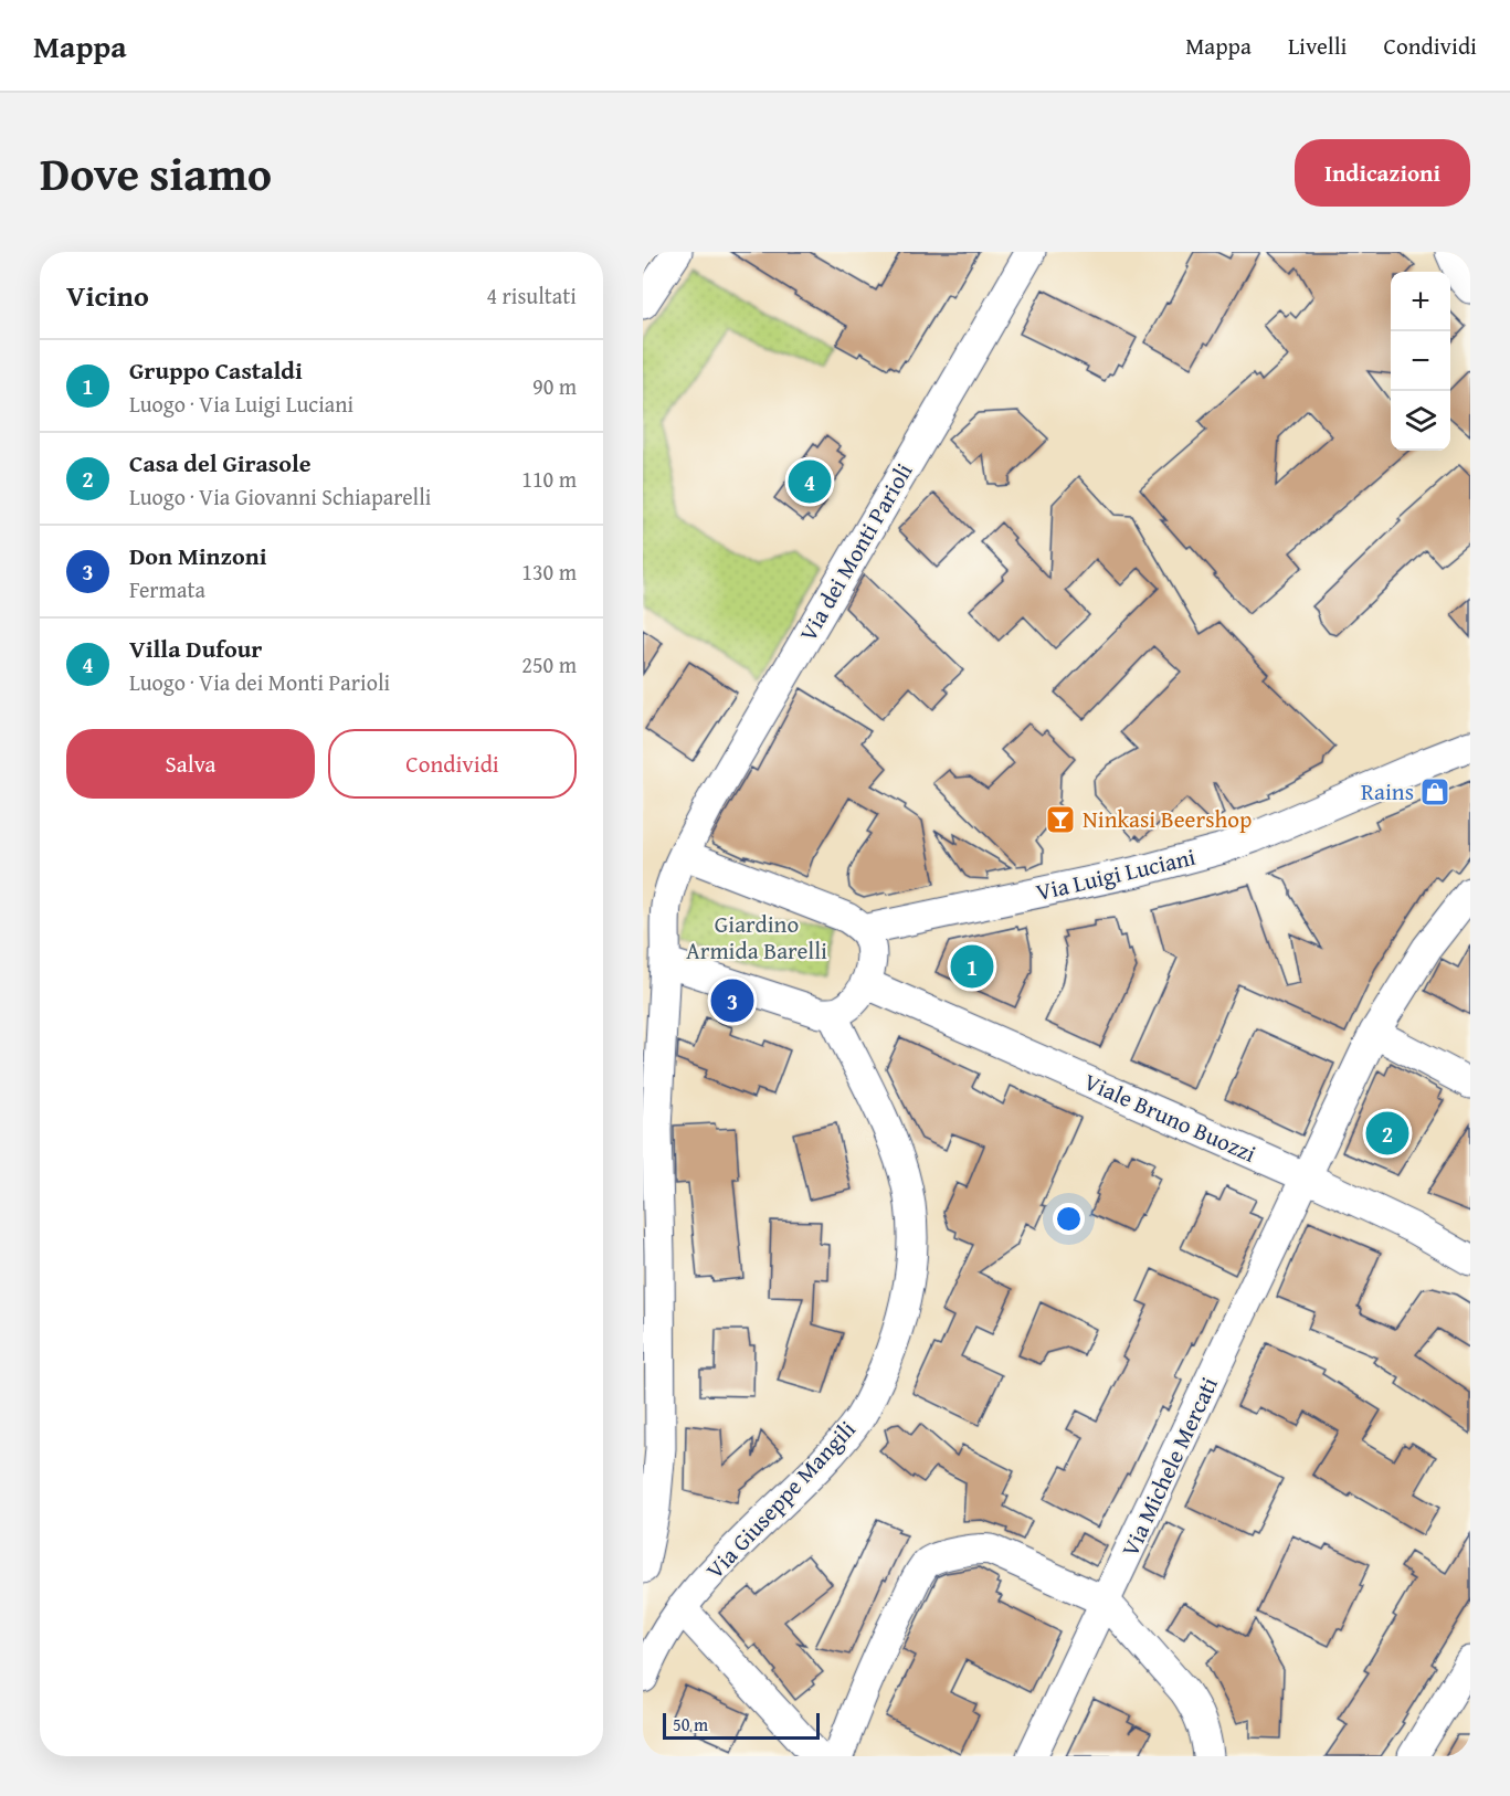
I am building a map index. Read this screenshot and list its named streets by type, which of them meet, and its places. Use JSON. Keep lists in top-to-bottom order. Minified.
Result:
{"streets":{"street":["Via dei Monti Parioli","Via Luigi Luciani","Viale Bruno Buozzi","Via Michele Mercati","Via Giuseppe Mangili"]},"crossings":[["Viale Bruno Buozzi","Via Michele Mercati"]],"parks":["Giardino Armida Barelli"],"places":{"shop":["Rains"],"bar":["Ninkasi Beershop"]},"scale_bar":"50 m","page":{"header":"Mappa","nav":["Mappa","Livelli","Condividi"],"title":"Dove siamo","buttons":["Indicazioni",["Salva","Condividi"]],"heading":["Vicino","4 risultati"],"map_buttons":["+","−"],"list":[{"mark":"1","name":"Gruppo Castaldi","note":"Luogo · Via Luigi Luciani","value":"90 m"},{"mark":"2","name":"Casa del Girasole","note":"Luogo · Via Giovanni Schiaparelli","value":"110 m"},{"mark":"3","name":"Don Minzoni","note":"Fermata","value":"130 m"},{"mark":"4","name":"Villa Dufour","note":"Luogo · Via dei Monti Parioli","value":"250 m"}],"pins":["4","1","3","2"],"scale":"50 m"}}
